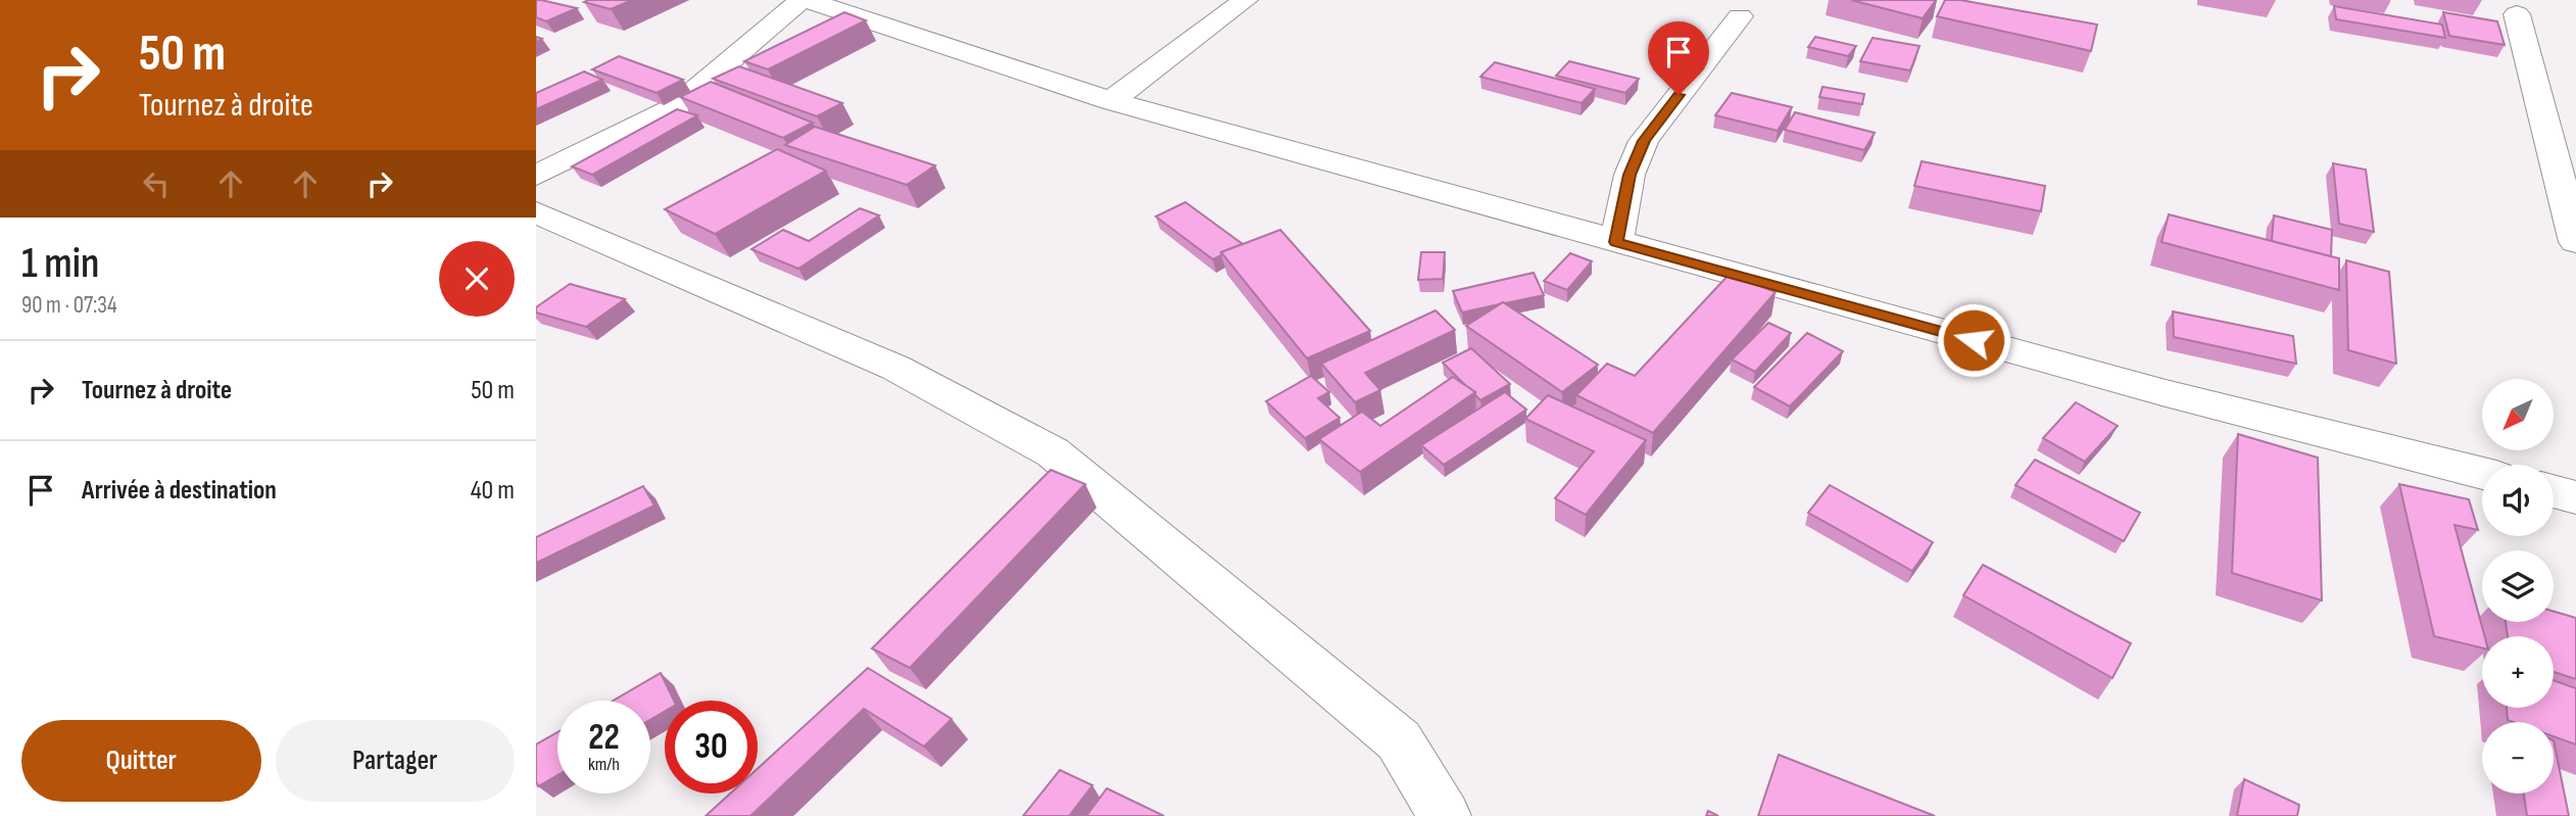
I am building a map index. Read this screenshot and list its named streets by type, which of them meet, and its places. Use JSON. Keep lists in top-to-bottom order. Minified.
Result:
{"north":"bottom left","page":{"turn":["50 m","Tournez à droite"],"heading":["1 min","90 m · 07:34"],"list":[{"name":"Tournez à droite","value":"50 m"},{"name":"Arrivée à destination","value":"40 m"}],"map_buttons":["+","−"],"speed":"22 km/h","limit":"30","buttons":["Quitter","Partager"]}}
